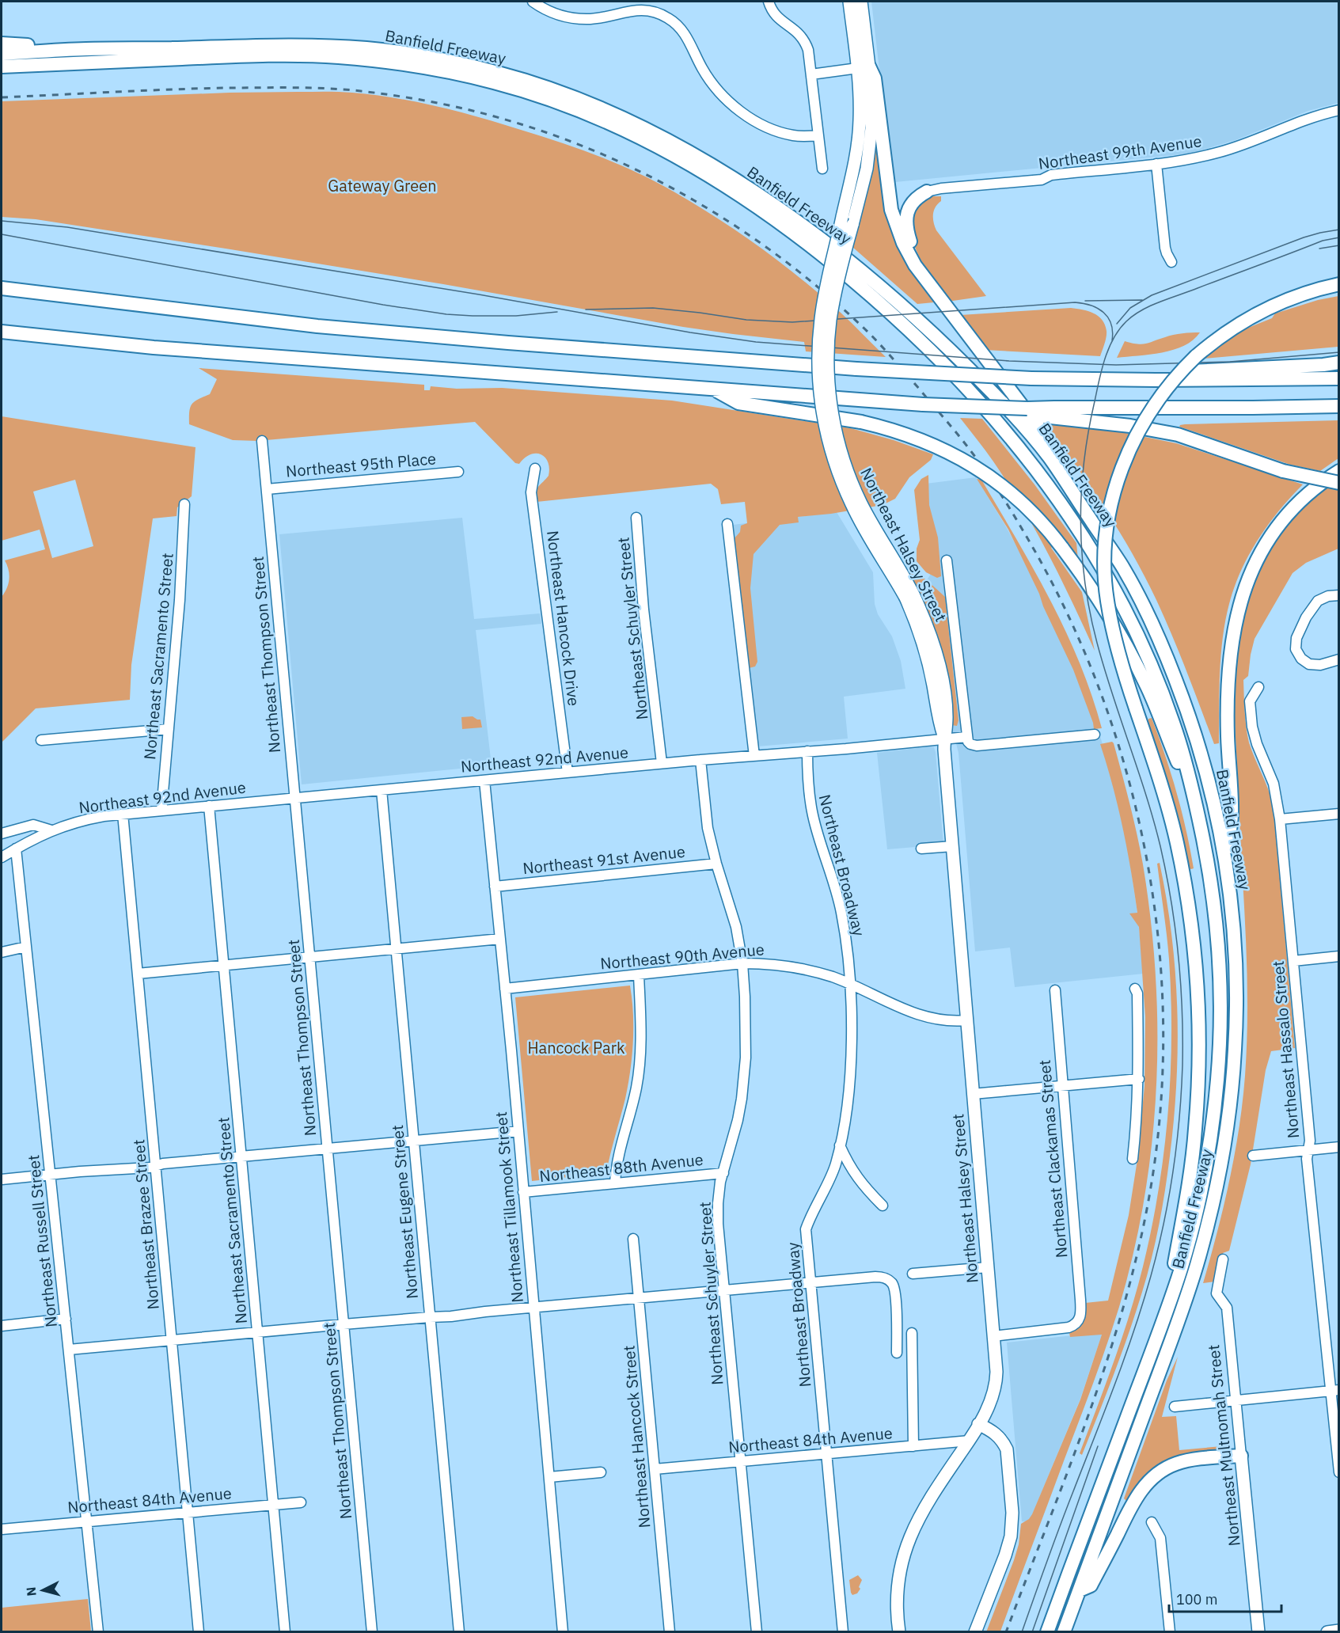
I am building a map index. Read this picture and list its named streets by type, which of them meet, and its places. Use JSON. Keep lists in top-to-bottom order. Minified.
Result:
{"streets":{"highway":["Banfield Freeway"],"main road":["Northeast Halsey Street","Northeast Multnomah Street"],"street":["Northeast 99th Avenue","Northeast 95th Place","Northeast Hancock Drive","Northeast Schuyler Street","Northeast Thompson Street","Northeast Sacramento Street","Northeast 92nd Avenue","Northeast 91st Avenue","Northeast Broadway","Northeast 90th Avenue","Northeast Hassalo Street","Northeast Clackamas Street","Northeast 88th Avenue","Northeast Tillamook Street","Northeast Eugene Street","Northeast Brazee Street","Northeast Russell Street","Northeast Hancock Street","Northeast 84th Avenue"]},"crossings":[["Northeast 95th Place","Northeast Thompson Street"],["Northeast Halsey Street","Northeast 92nd Avenue"],["Northeast Halsey Street","Northeast 90th Avenue"],["Northeast Halsey Street","Northeast Clackamas Street"],["Northeast Halsey Street","Northeast 84th Avenue"],["Northeast Hancock Drive","Northeast 92nd Avenue"],["Northeast Schuyler Street","Northeast 92nd Avenue"],["Northeast Schuyler Street","Northeast 91st Avenue"],["Northeast Schuyler Street","Northeast 90th Avenue"],["Northeast Schuyler Street","Northeast 88th Avenue"],["Northeast Schuyler Street","Northeast 84th Avenue"],["Northeast Thompson Street","Northeast 92nd Avenue"],["Northeast Sacramento Street","Northeast 92nd Avenue"],["Northeast Sacramento Street","Northeast 84th Avenue"],["Northeast 92nd Avenue","Northeast Broadway"],["Northeast 92nd Avenue","Northeast Tillamook Street"],["Northeast 92nd Avenue","Northeast Eugene Street"],["Northeast 92nd Avenue","Northeast Brazee Street"],["Northeast 92nd Avenue","Northeast Russell Street"],["Northeast 91st Avenue","Northeast Tillamook Street"],["Northeast Broadway","Northeast 90th Avenue"],["Northeast Broadway","Northeast 84th Avenue"],["Northeast 90th Avenue","Northeast Tillamook Street"],["Northeast 88th Avenue","Northeast Tillamook Street"],["Northeast Brazee Street","Northeast 84th Avenue"],["Northeast Russell Street","Northeast 84th Avenue"],["Northeast Hancock Street","Northeast 84th Avenue"]],"parks":["Gateway Green","Hancock Park"],"scale_bar":"100 m","north":"left"}
